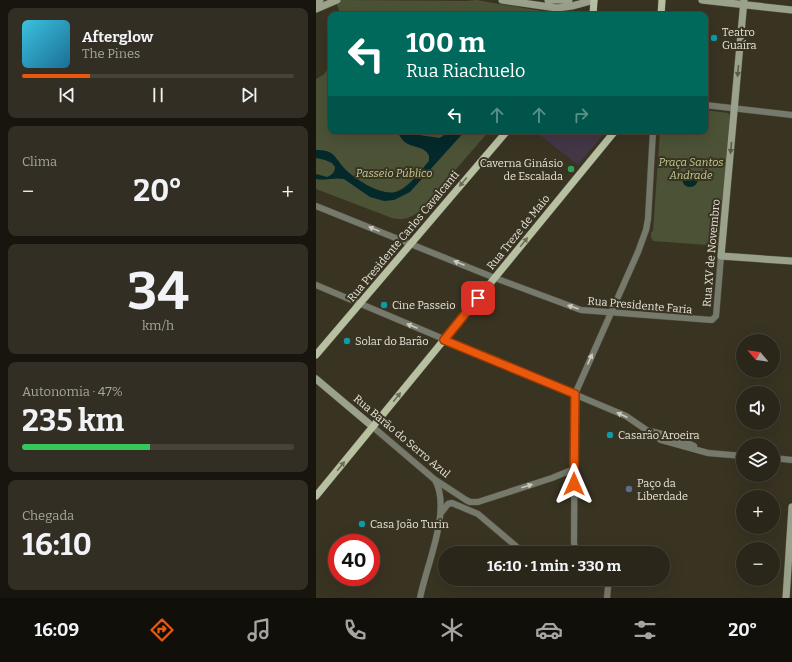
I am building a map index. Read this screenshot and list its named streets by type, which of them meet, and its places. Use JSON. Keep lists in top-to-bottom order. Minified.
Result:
{"streets":{"main road":["Rua Treze de Maio","Rua Presidente Carlos Cavalcanti","Rua XV de Novembro","Rua Barão do Serro Azul"],"street":["Rua Presidente Faria"]},"crossings":[["Rua Treze de Maio","Rua Presidente Faria"],["Rua Treze de Maio","Rua Barão do Serro Azul"],["Rua Presidente Carlos Cavalcanti","Rua Presidente Faria"],["Rua XV de Novembro","Rua Presidente Faria"]],"one_way":["Rua Treze de Maio","Rua Presidente Carlos Cavalcanti","Rua XV de Novembro","Rua Presidente Faria"],"parks":["Praça Santos Andrade","Passeio Público"],"places":["Teatro Guaíra","Caverna Ginásio de Escalada","Cine Passeio","Solar do Barão","Casarão Aroeira","Paço da Liberdade","Casa João Turin"],"north":"top left","page":{"turn":["100 m","Rua Riachuelo"],"song":["Afterglow","The Pines"],"tile":["Clima",["34","km/h"],["Autonomia · 47%","235 km"],["Chegada","16:10"]],"heat":["−","20°","+"],"map_buttons":["+","−"],"limit":"40","trip":"16:10 · 1 min · 330 m","tabs":["16:09","20°"]}}
